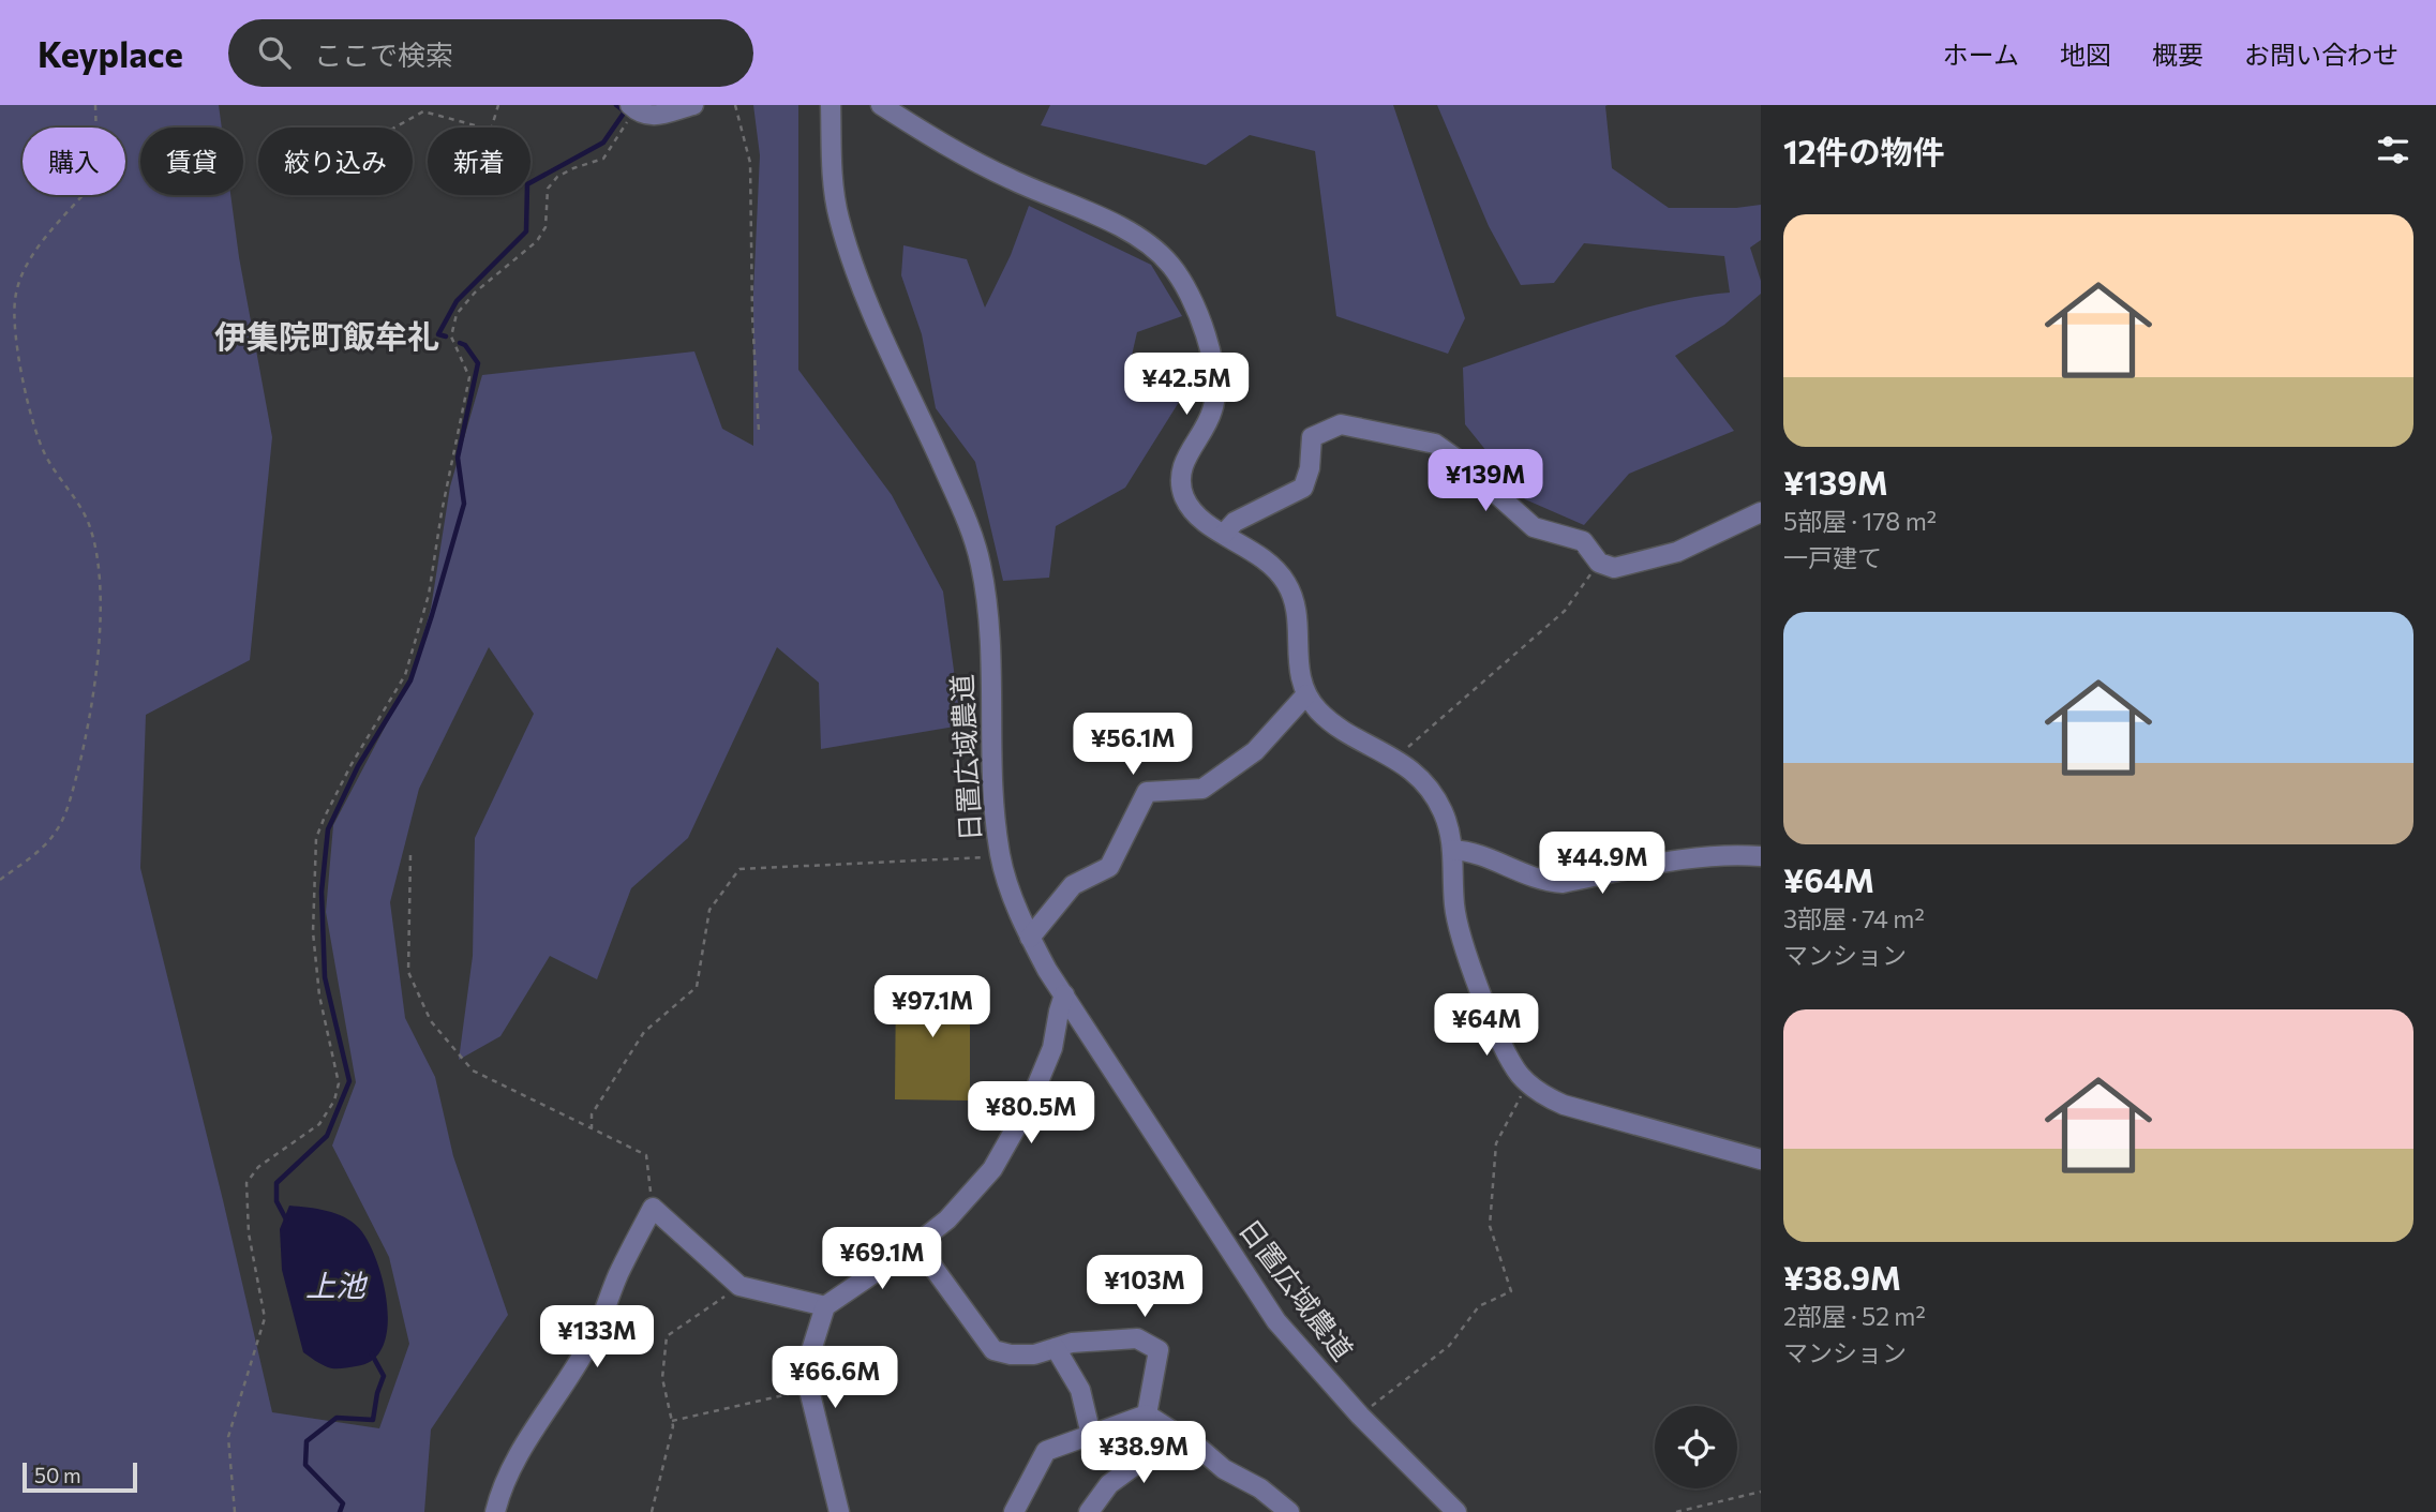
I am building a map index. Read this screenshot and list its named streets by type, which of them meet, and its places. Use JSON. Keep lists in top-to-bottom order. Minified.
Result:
{"streets":{"street":["日置広域農道"]},"districts":["伊集院町飯牟礼"],"water":["上池"],"scale_bar":"50 m","page":{"header":"Keyplace","search":"ここで検索","nav":["ホーム","地図","概要","お問い合わせ"],"heading":"12件の物件","chip":["購入","賃貸","絞り込み","新着"],"list":[{"name":"¥139M","note":"5部屋 · 178 m² · 一戸建て"},{"name":"¥64M","note":"3部屋 · 74 m² · マンション"},{"name":"¥38.9M","note":"2部屋 · 52 m² · マンション"}],"price":["¥42.5M","¥139M","¥56.1M","¥44.9M","¥97.1M","¥64M","¥80.5M","¥69.1M","¥103M","¥133M","¥66.6M","¥38.9M"],"scale":"50 m"}}
